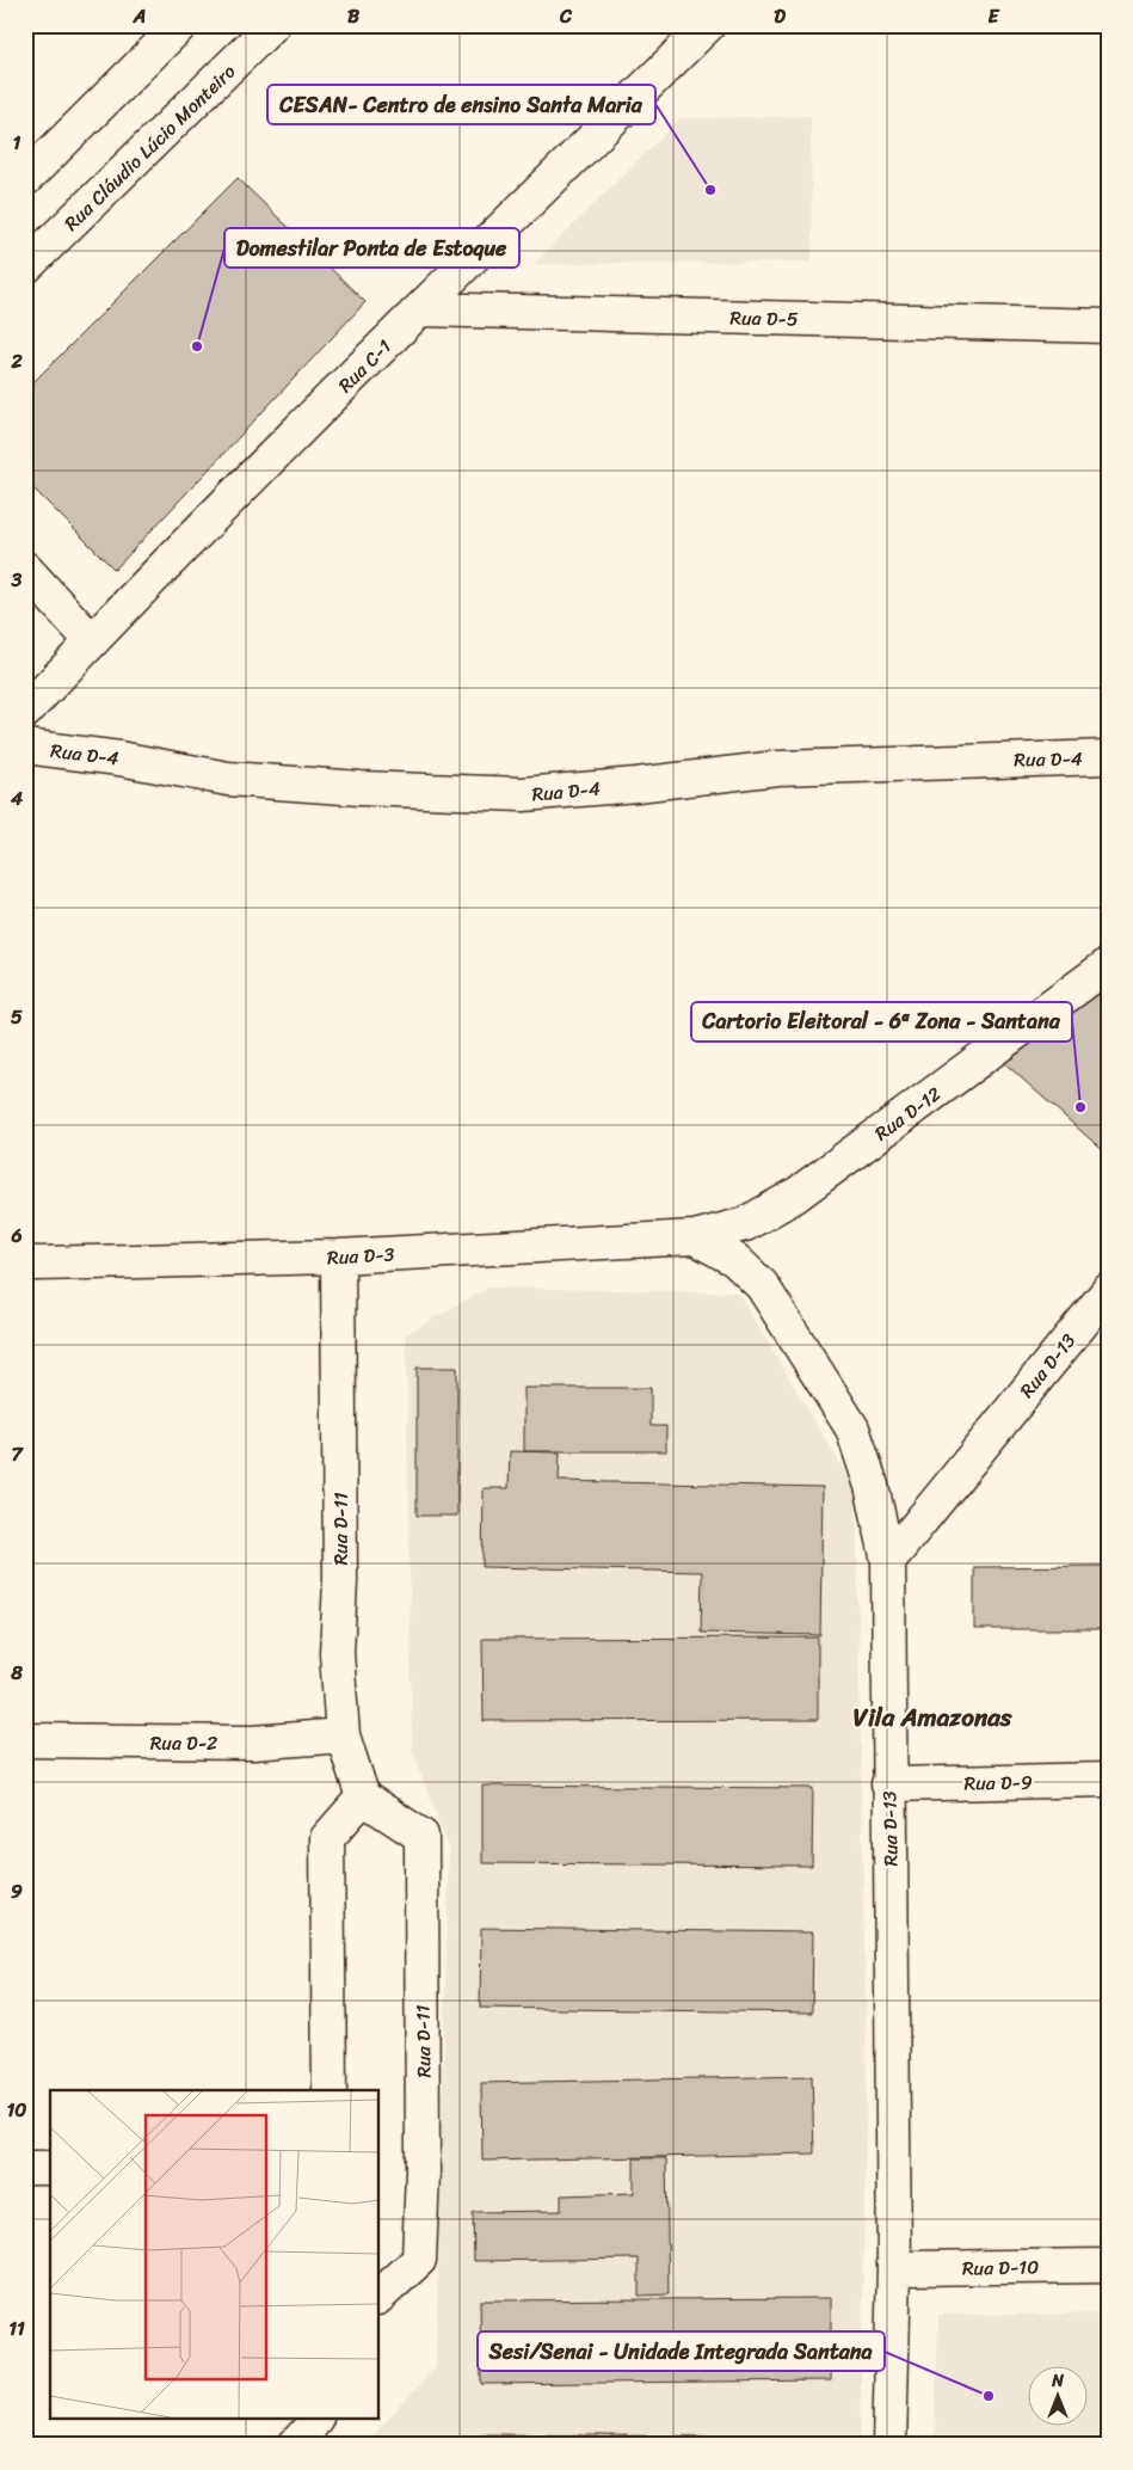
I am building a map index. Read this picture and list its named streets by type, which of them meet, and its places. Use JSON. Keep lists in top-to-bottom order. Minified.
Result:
{"streets":{"street":["Rua Cláudio Lúcio Monteiro","Rua D-5","Rua C-1","Rua D-4","Rua D-12","Rua D-3","Rua D-13","Rua D-11","Rua D-2","Rua D-9","Rua D-10"]},"crossings":[["Rua D-5","Rua C-1"],["Rua D-12","Rua D-3"],["Rua D-3","Rua D-11"],["Rua D-13","Rua D-9"],["Rua D-13","Rua D-10"],["Rua D-11","Rua D-2"]],"districts":["Vila Amazonas"],"places":["CESAN- Centro de ensino Santa Maria","Domestilar Ponta de Estoque","Cartorio Eleitoral - 6ª Zona - Santana","Sesi/Senai - Unidade Integrada Santana"],"north":"top","grid":{"columns":["A","B","C","D","E"],"rows":["1","2","3","4","5","6","7","8","9","10","11"]}}
